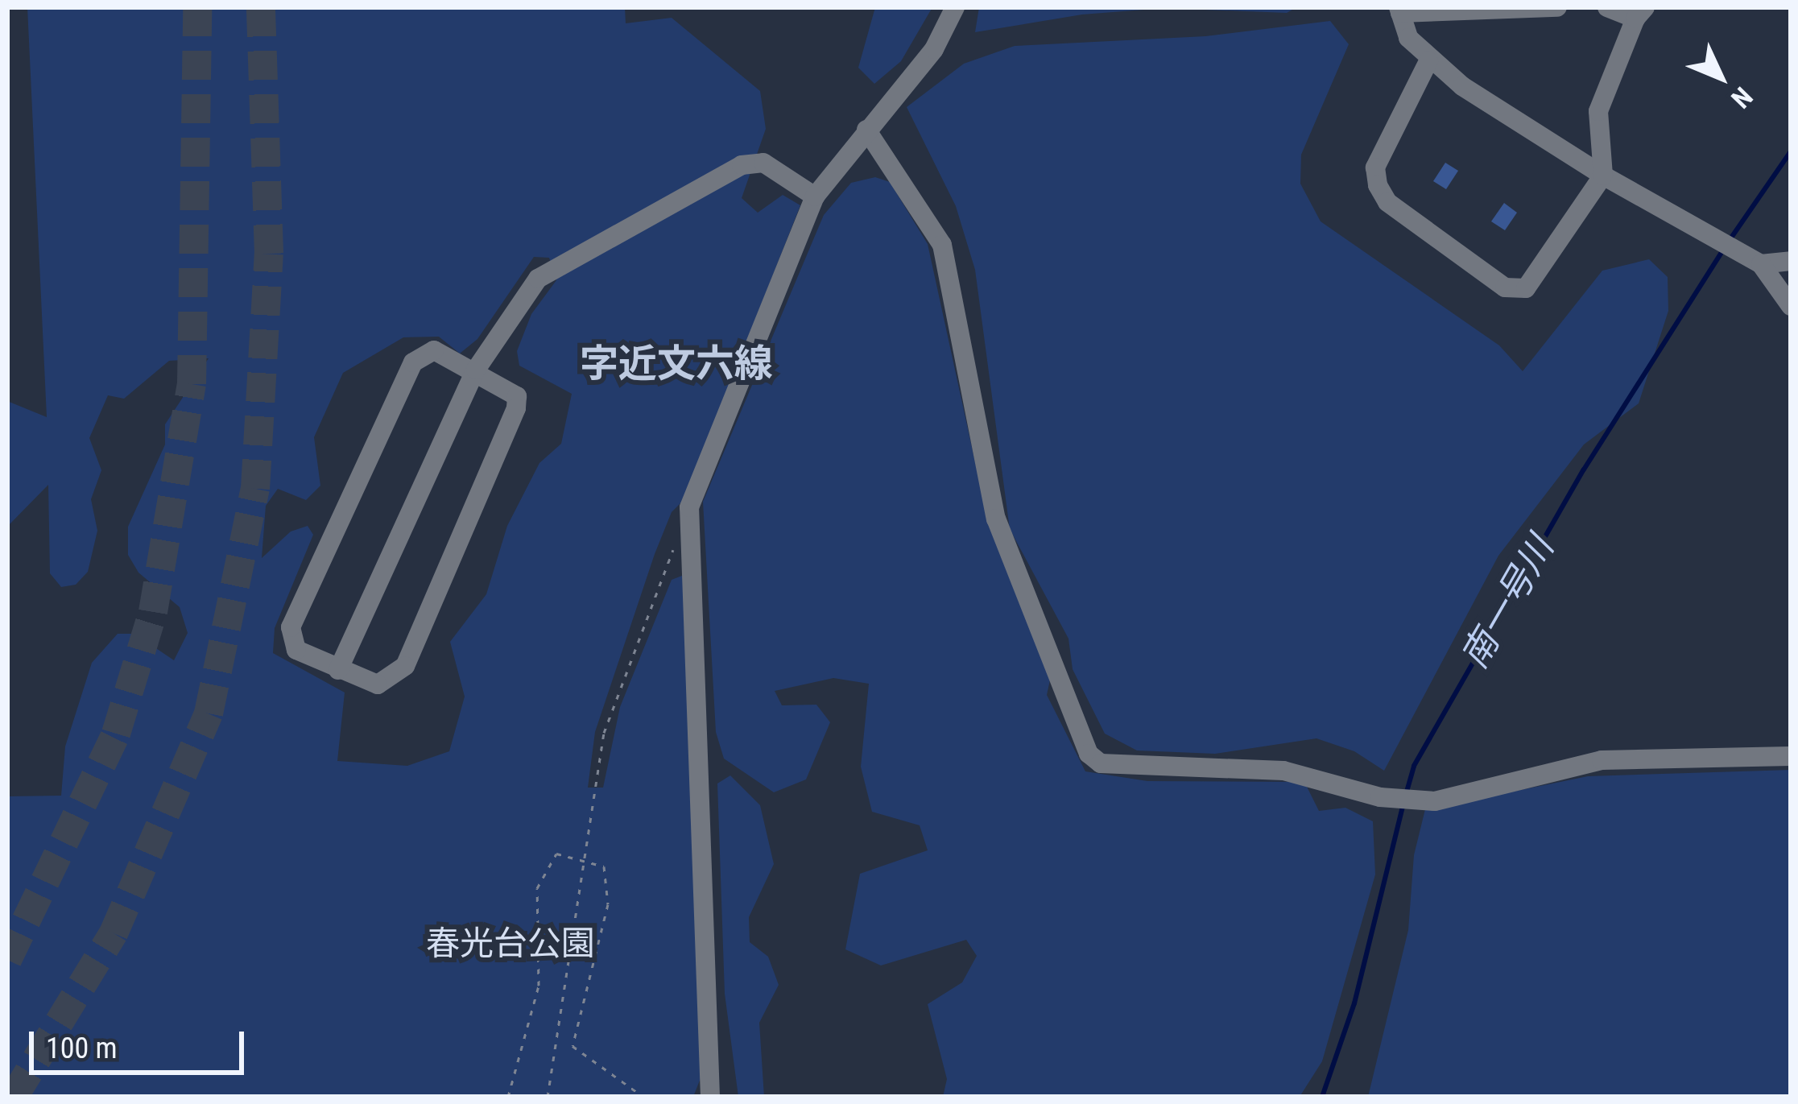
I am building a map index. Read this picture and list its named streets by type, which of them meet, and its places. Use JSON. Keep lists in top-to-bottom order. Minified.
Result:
{"districts":["字近文六線"],"water":["南一号川"],"parks":["春光台公園"],"scale_bar":"100 m","north":"bottom right"}
